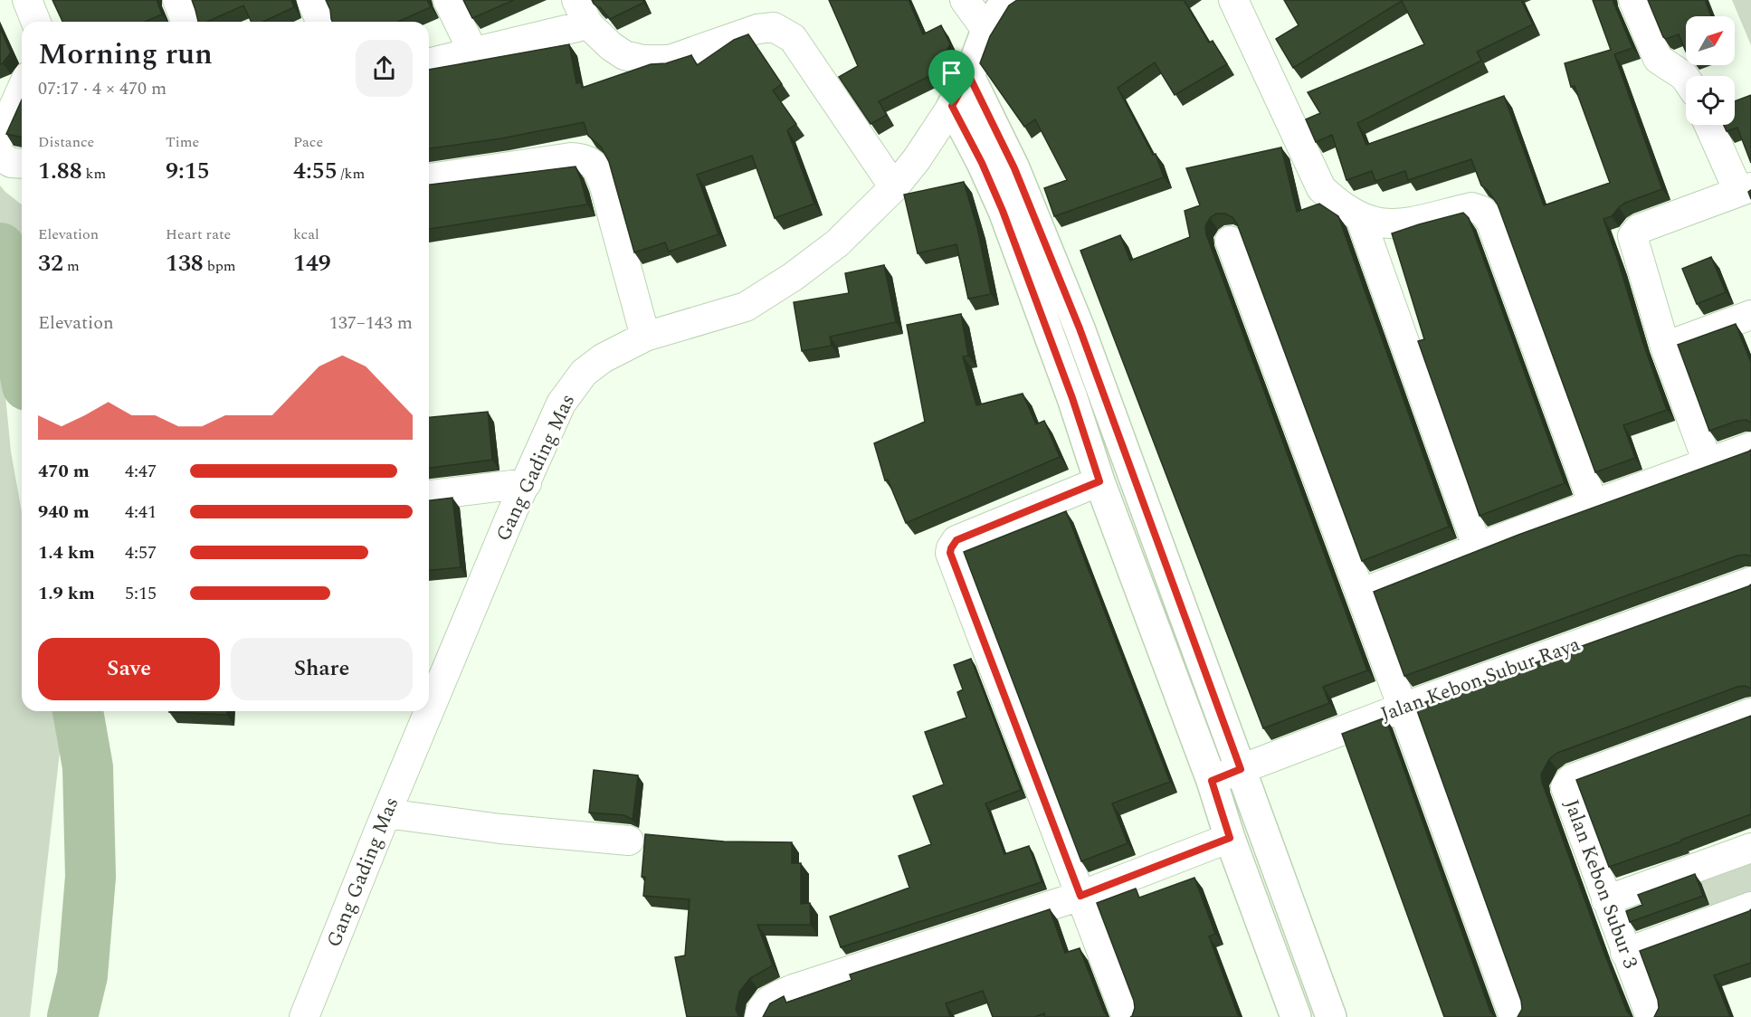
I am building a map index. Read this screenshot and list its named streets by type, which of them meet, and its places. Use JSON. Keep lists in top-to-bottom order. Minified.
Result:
{"streets":{"street":["Gang Gading Mas","Jalan Kebon Subur Raya","Jalan Kebon Subur 3"]},"north":"top right","page":{"heading":["Morning run","07:17 · 4 × 470 m"],"stats":[["Distance","1.88 km"],["Time","9:15"],["Pace","4:55 /km"],["Elevation","32 m"],["Heart rate","138 bpm"],["kcal","149"]],"chart":["Elevation","137–143 m"],"list":[{"name":"470 m","note":"4:47"},{"name":"940 m","note":"4:41"},{"name":"1.4 km","note":"4:57"},{"name":"1.9 km","note":"5:15"}],"buttons":["Save","Share"]}}
